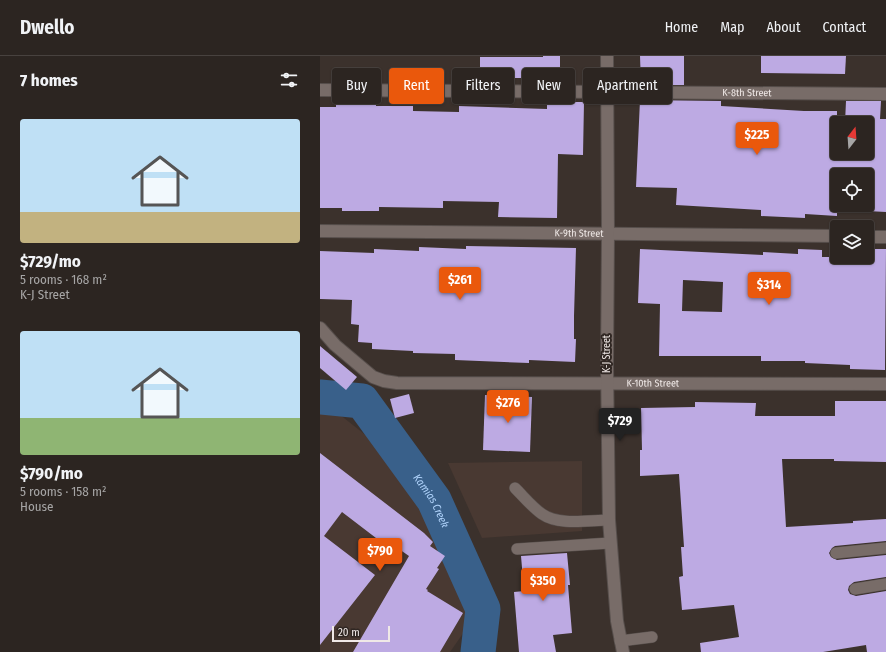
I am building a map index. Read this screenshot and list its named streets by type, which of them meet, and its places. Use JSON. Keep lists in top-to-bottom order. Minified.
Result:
{"streets":{"street":["K-8th Street","K-9th Street","K-J Street","K-10th Street"]},"crossings":[["K-9th Street","K-J Street"],["K-J Street","K-10th Street"]],"water":["Kamias Creek"],"scale_bar":"20 m","north":"top","page":{"header":"Dwello","nav":["Home","Map","About","Contact"],"heading":"7 homes","chip":["Buy","Rent","Filters","New","Apartment"],"list":[{"name":"$729/mo","note":"5 rooms · 168 m² · K-J Street"},{"name":"$790/mo","note":"5 rooms · 158 m² · House"}],"price":["$225","$261","$314","$276","$729","$790","$350"],"scale":"20 m"}}
